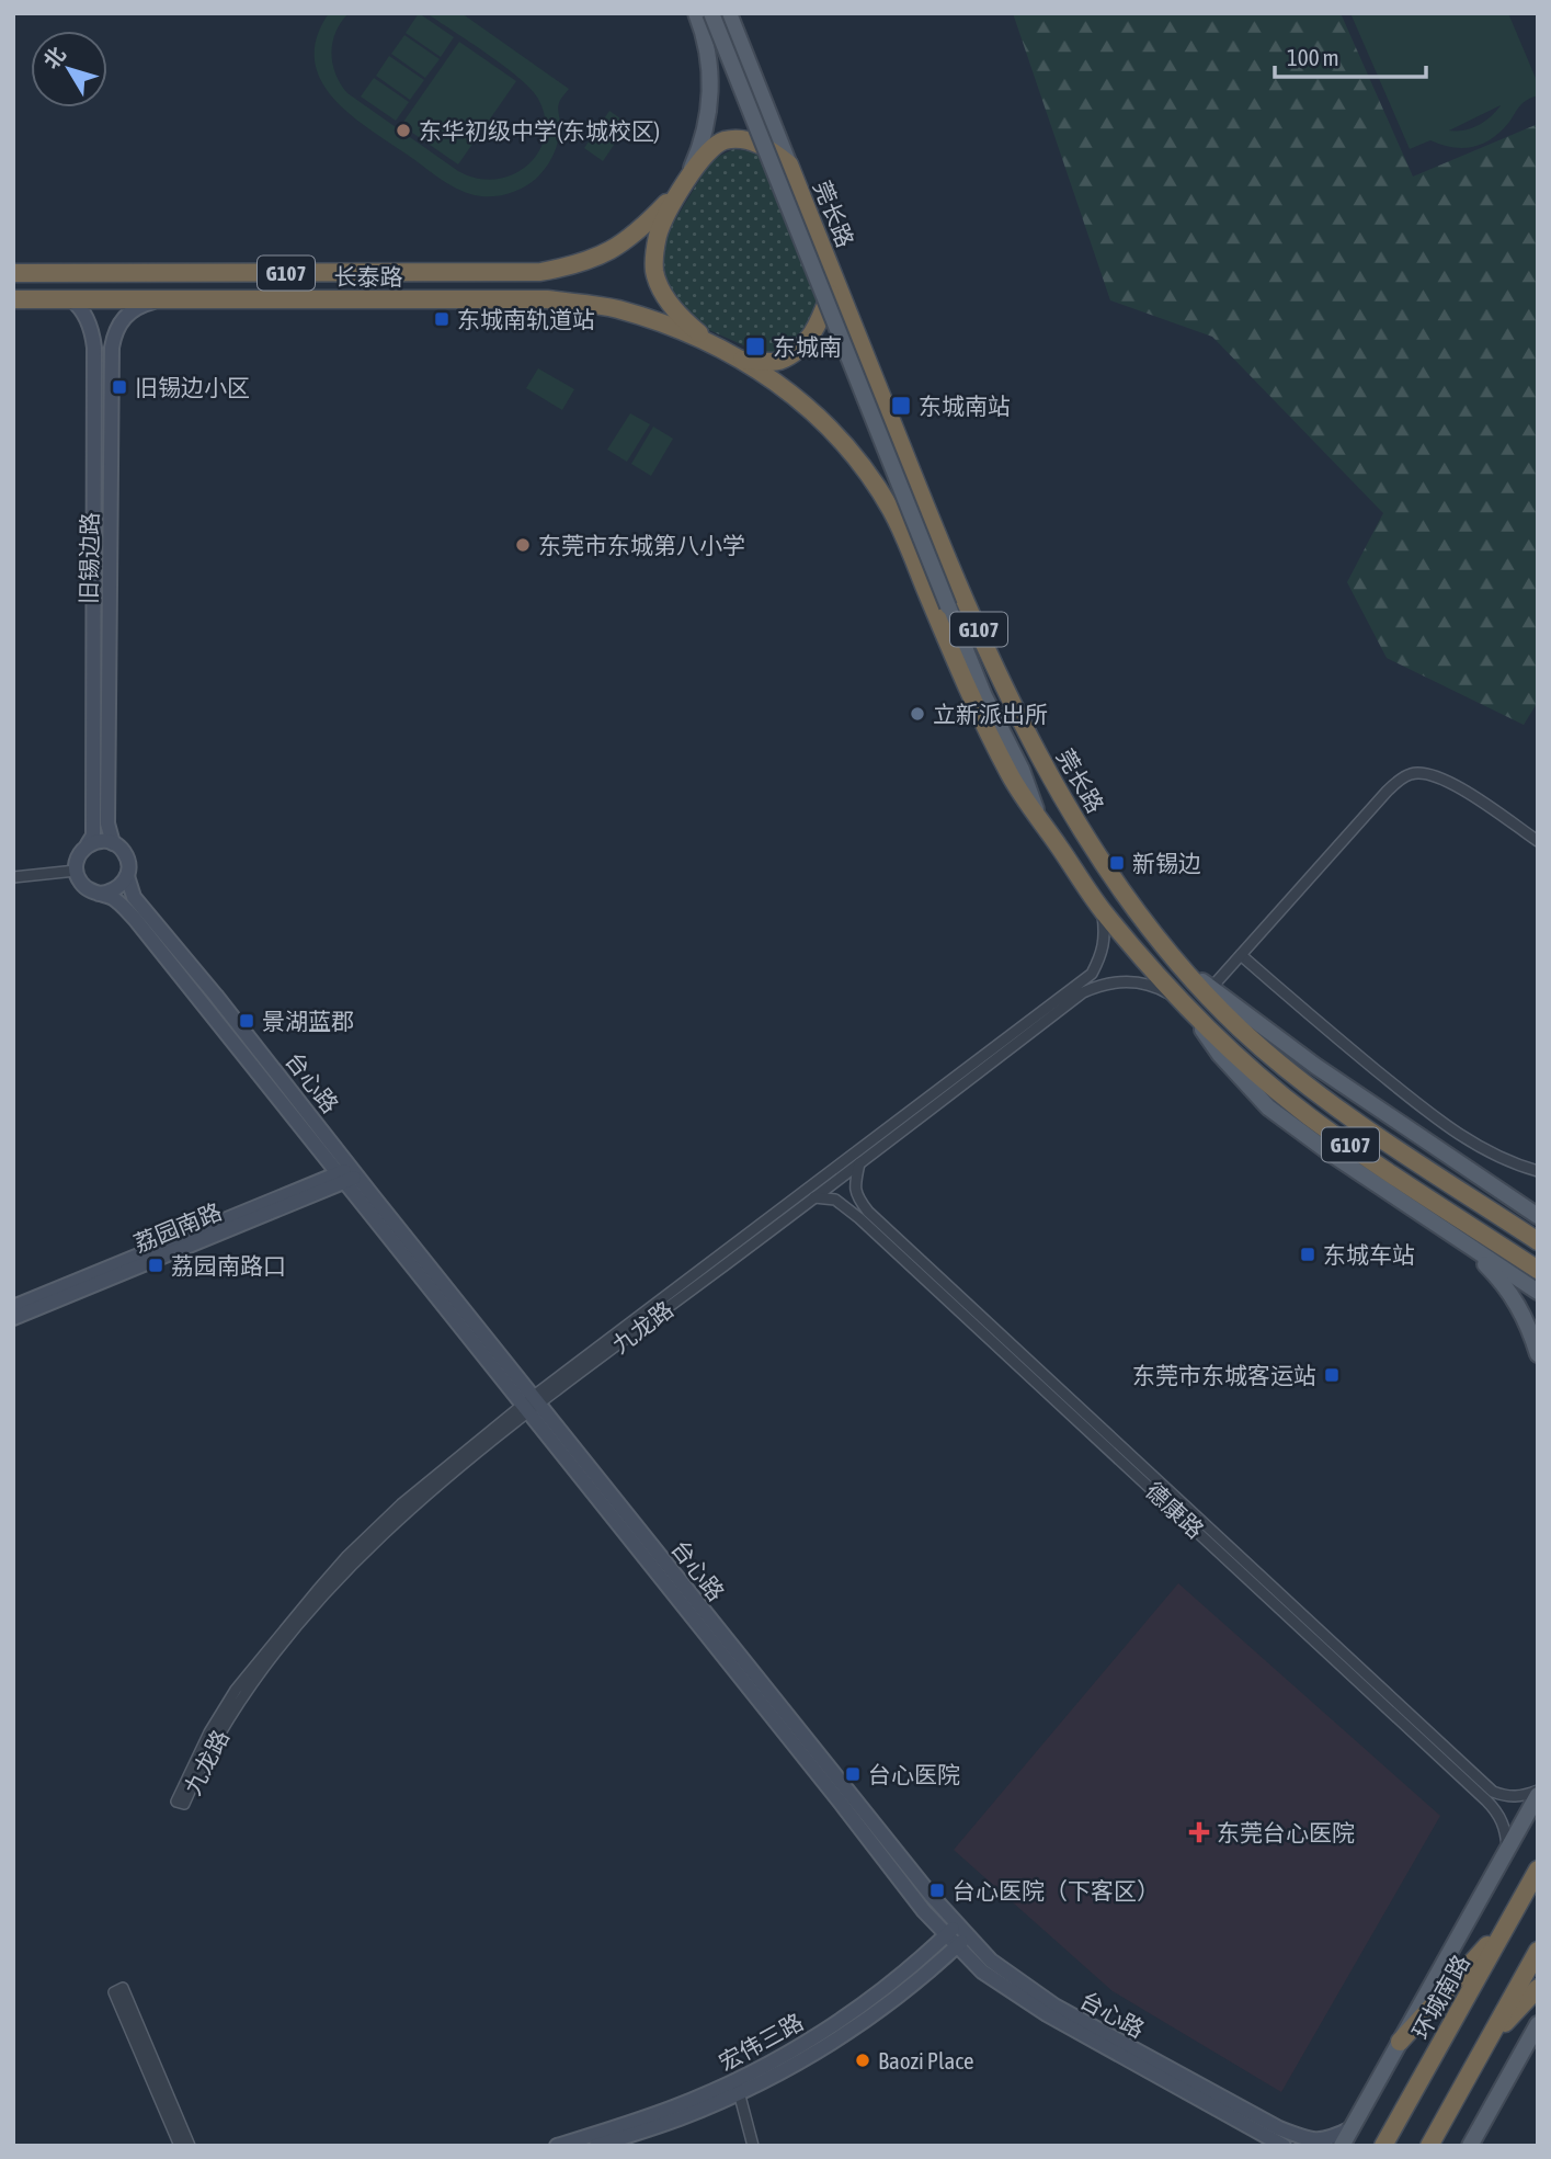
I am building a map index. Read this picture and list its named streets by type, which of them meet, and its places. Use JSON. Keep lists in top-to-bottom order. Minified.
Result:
{"streets":{"highway":["莞长路","G107","长泰路","环城南路"],"main road":["旧锡边路","台心路","荔园南路","宏伟三路"],"street":["九龙路","德康路"]},"crossings":[["莞长路","G107"],["莞长路","长泰路"],["莞长路","九龙路"],["G107","长泰路"],["长泰路","旧锡边路"],["旧锡边路","台心路"],["台心路","荔园南路"],["台心路","九龙路"],["台心路","宏伟三路"],["九龙路","德康路"]],"places":{"other":["东华初级中学(东城校区)","东莞市东城第八小学","立新派出所","Baozi Place"],"transit":["东城南轨道站","东城南","旧锡边小区","东城南站","新锡边","景湖蓝郡","东城车站","荔园南路口","东莞市东城客运站","台心医院","台心医院（下客区）"],"health":["东莞台心医院"]},"scale_bar":"100 m","north":"top left"}
